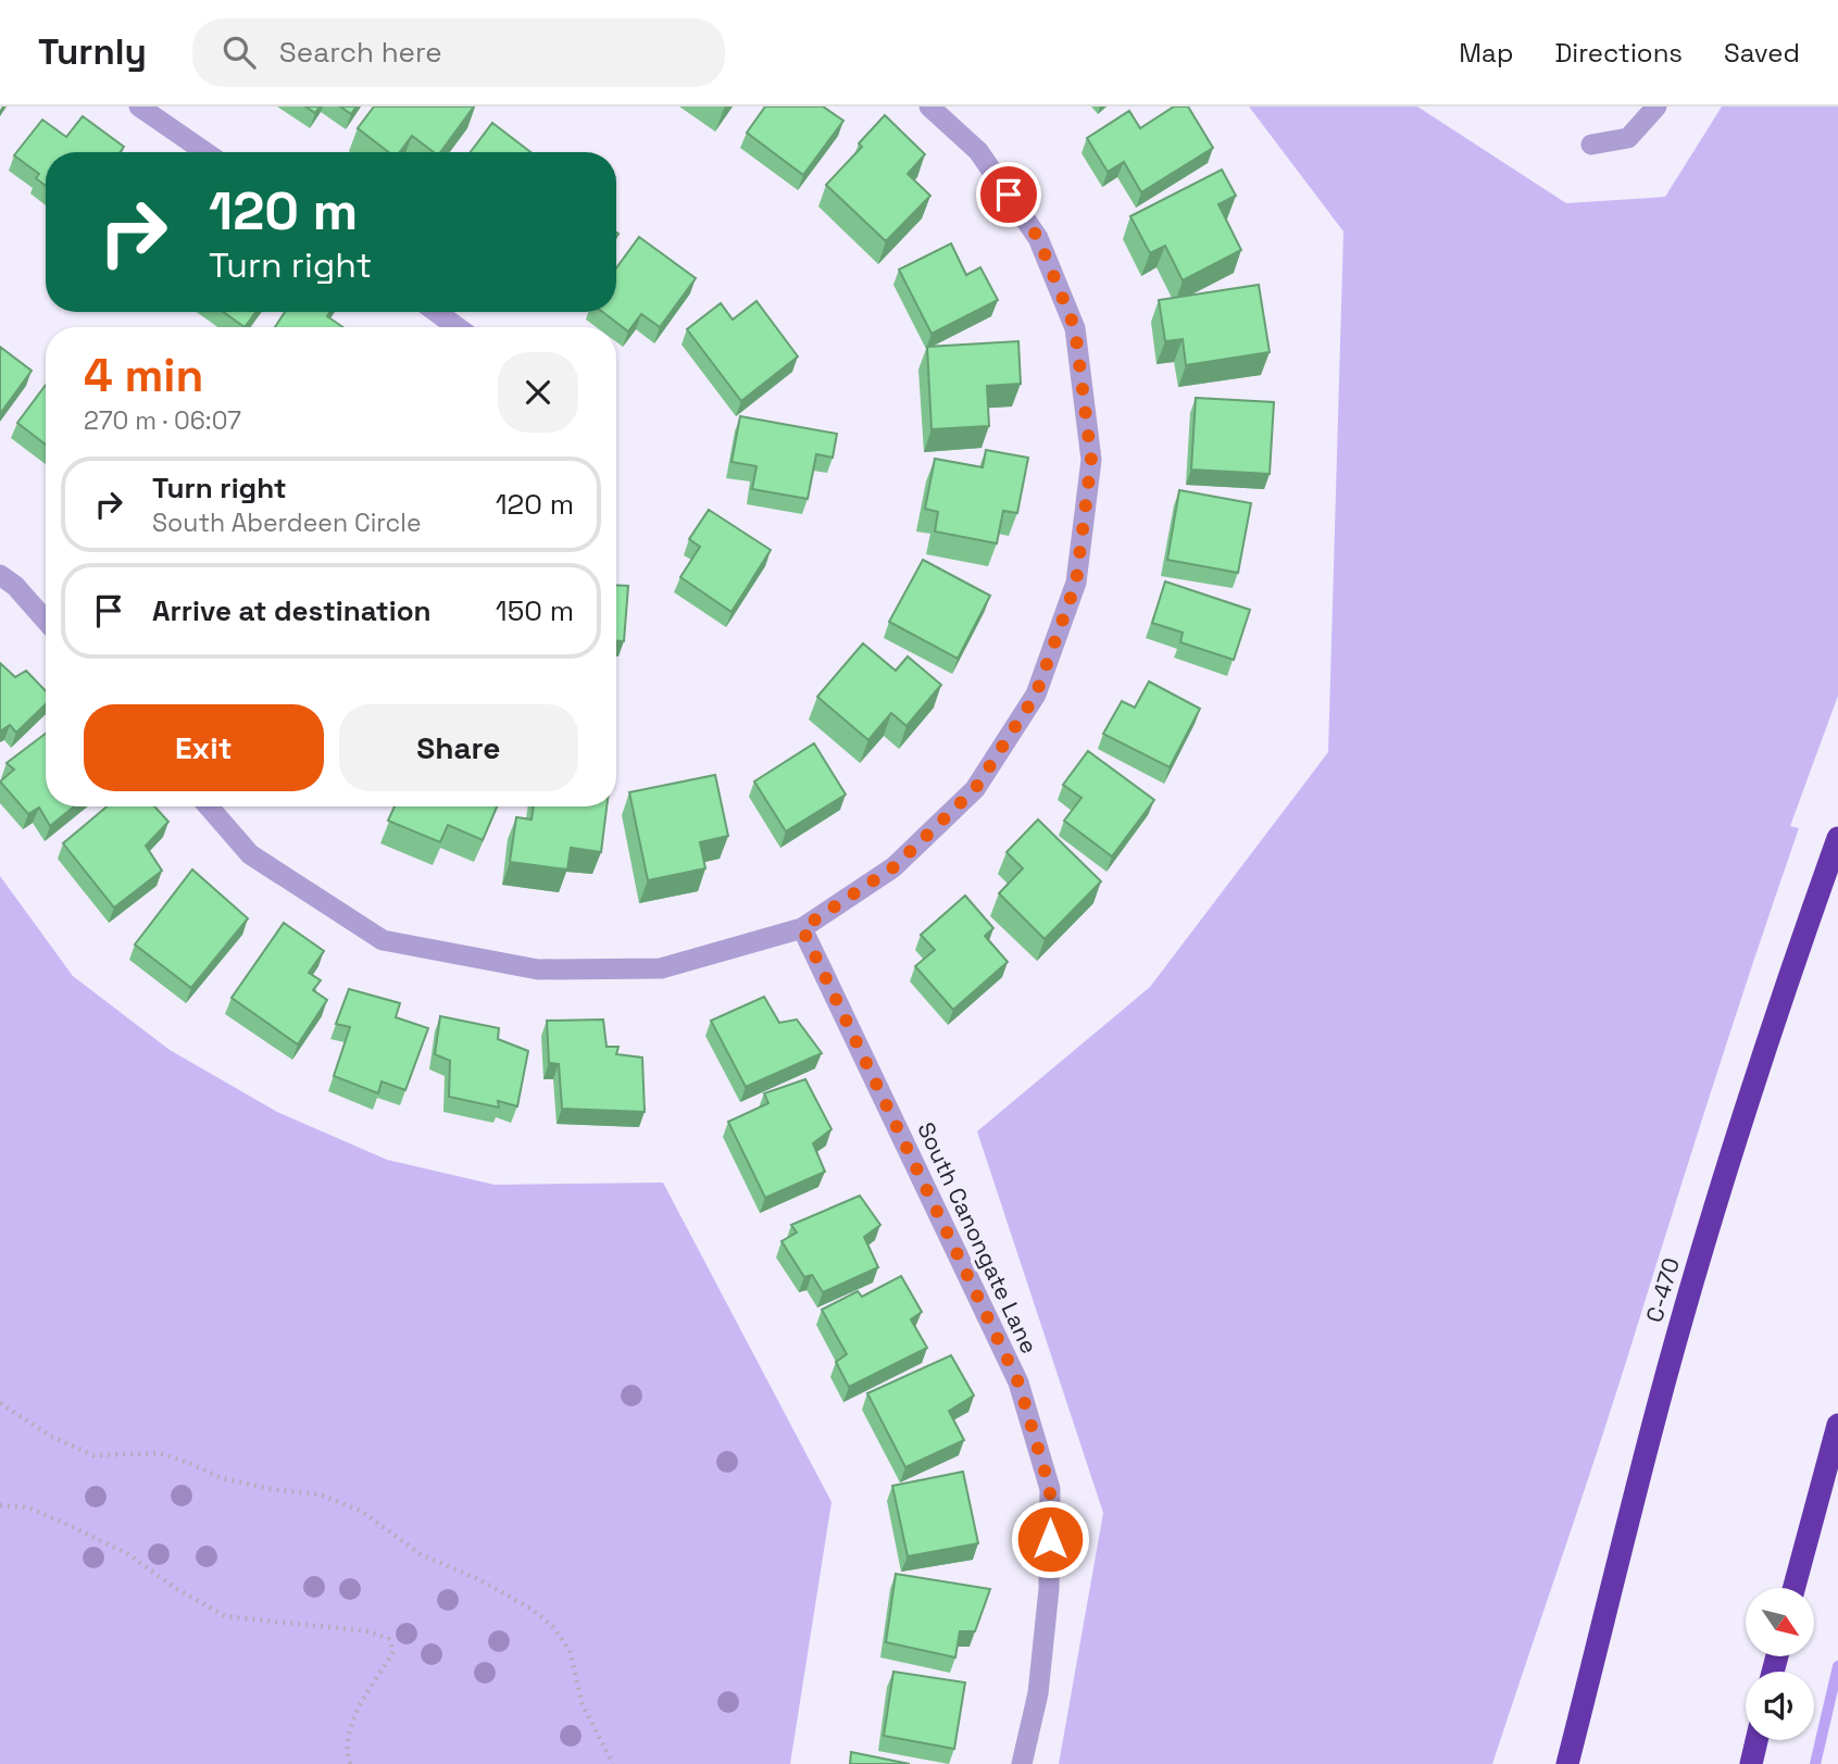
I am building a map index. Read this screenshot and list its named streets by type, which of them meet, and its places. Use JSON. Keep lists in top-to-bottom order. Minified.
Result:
{"streets":{"highway":["C-470"],"street":["South Canongate Lane"]},"north":"bottom right","page":{"header":"Turnly","search":"Search here","nav":["Map","Directions","Saved"],"turn":["120 m","Turn right"],"heading":["4 min","270 m · 06:07"],"list":[{"name":"Turn right","note":"South Aberdeen Circle","value":"120 m"},{"name":"Arrive at destination","value":"150 m"}],"buttons":["Exit","Share"]}}
